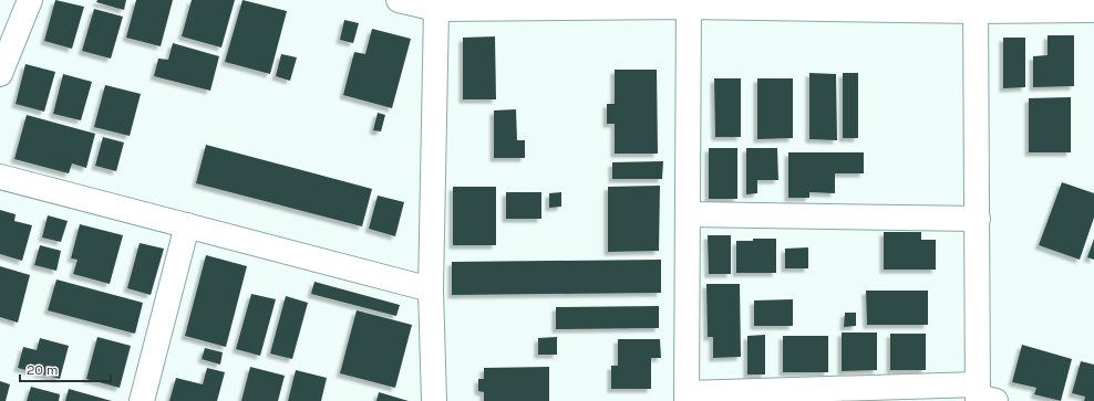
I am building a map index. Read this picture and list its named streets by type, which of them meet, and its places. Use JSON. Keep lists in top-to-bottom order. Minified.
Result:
{"scale_bar":"20 m"}
